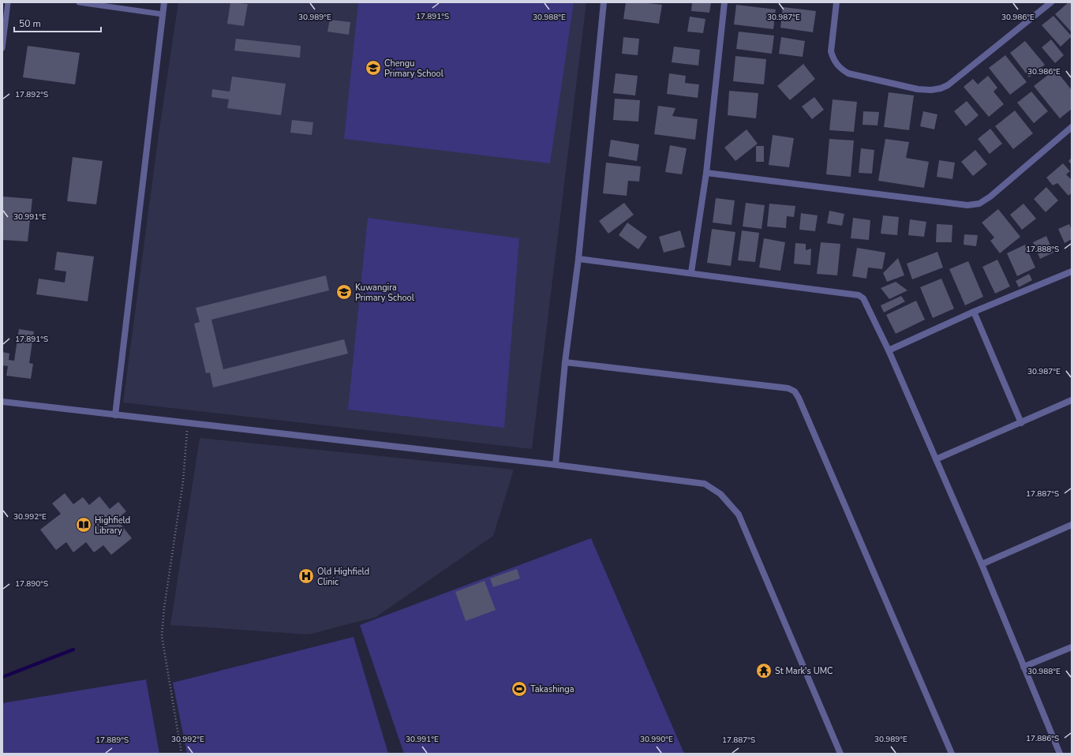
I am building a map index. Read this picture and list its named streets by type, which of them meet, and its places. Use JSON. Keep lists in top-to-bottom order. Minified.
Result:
{"places":{"school or university":["Chengu Primary School","Kuwangira Primary School"],"library":["Highfield Library"],"hospital":["Old Highfield Clinic"],"temple":["St Mark's UMC"],"sports":["Takashinga"]},"scale_bar":"50 m","coordinates":["17.891°S","30.989°E","30.988°E","30.987°E","30.986°E","17.892°S","30.991°E","17.888°S","17.887°S","30.992°E","17.890°S","17.886°S","30.990°E","17.889°S"]}
